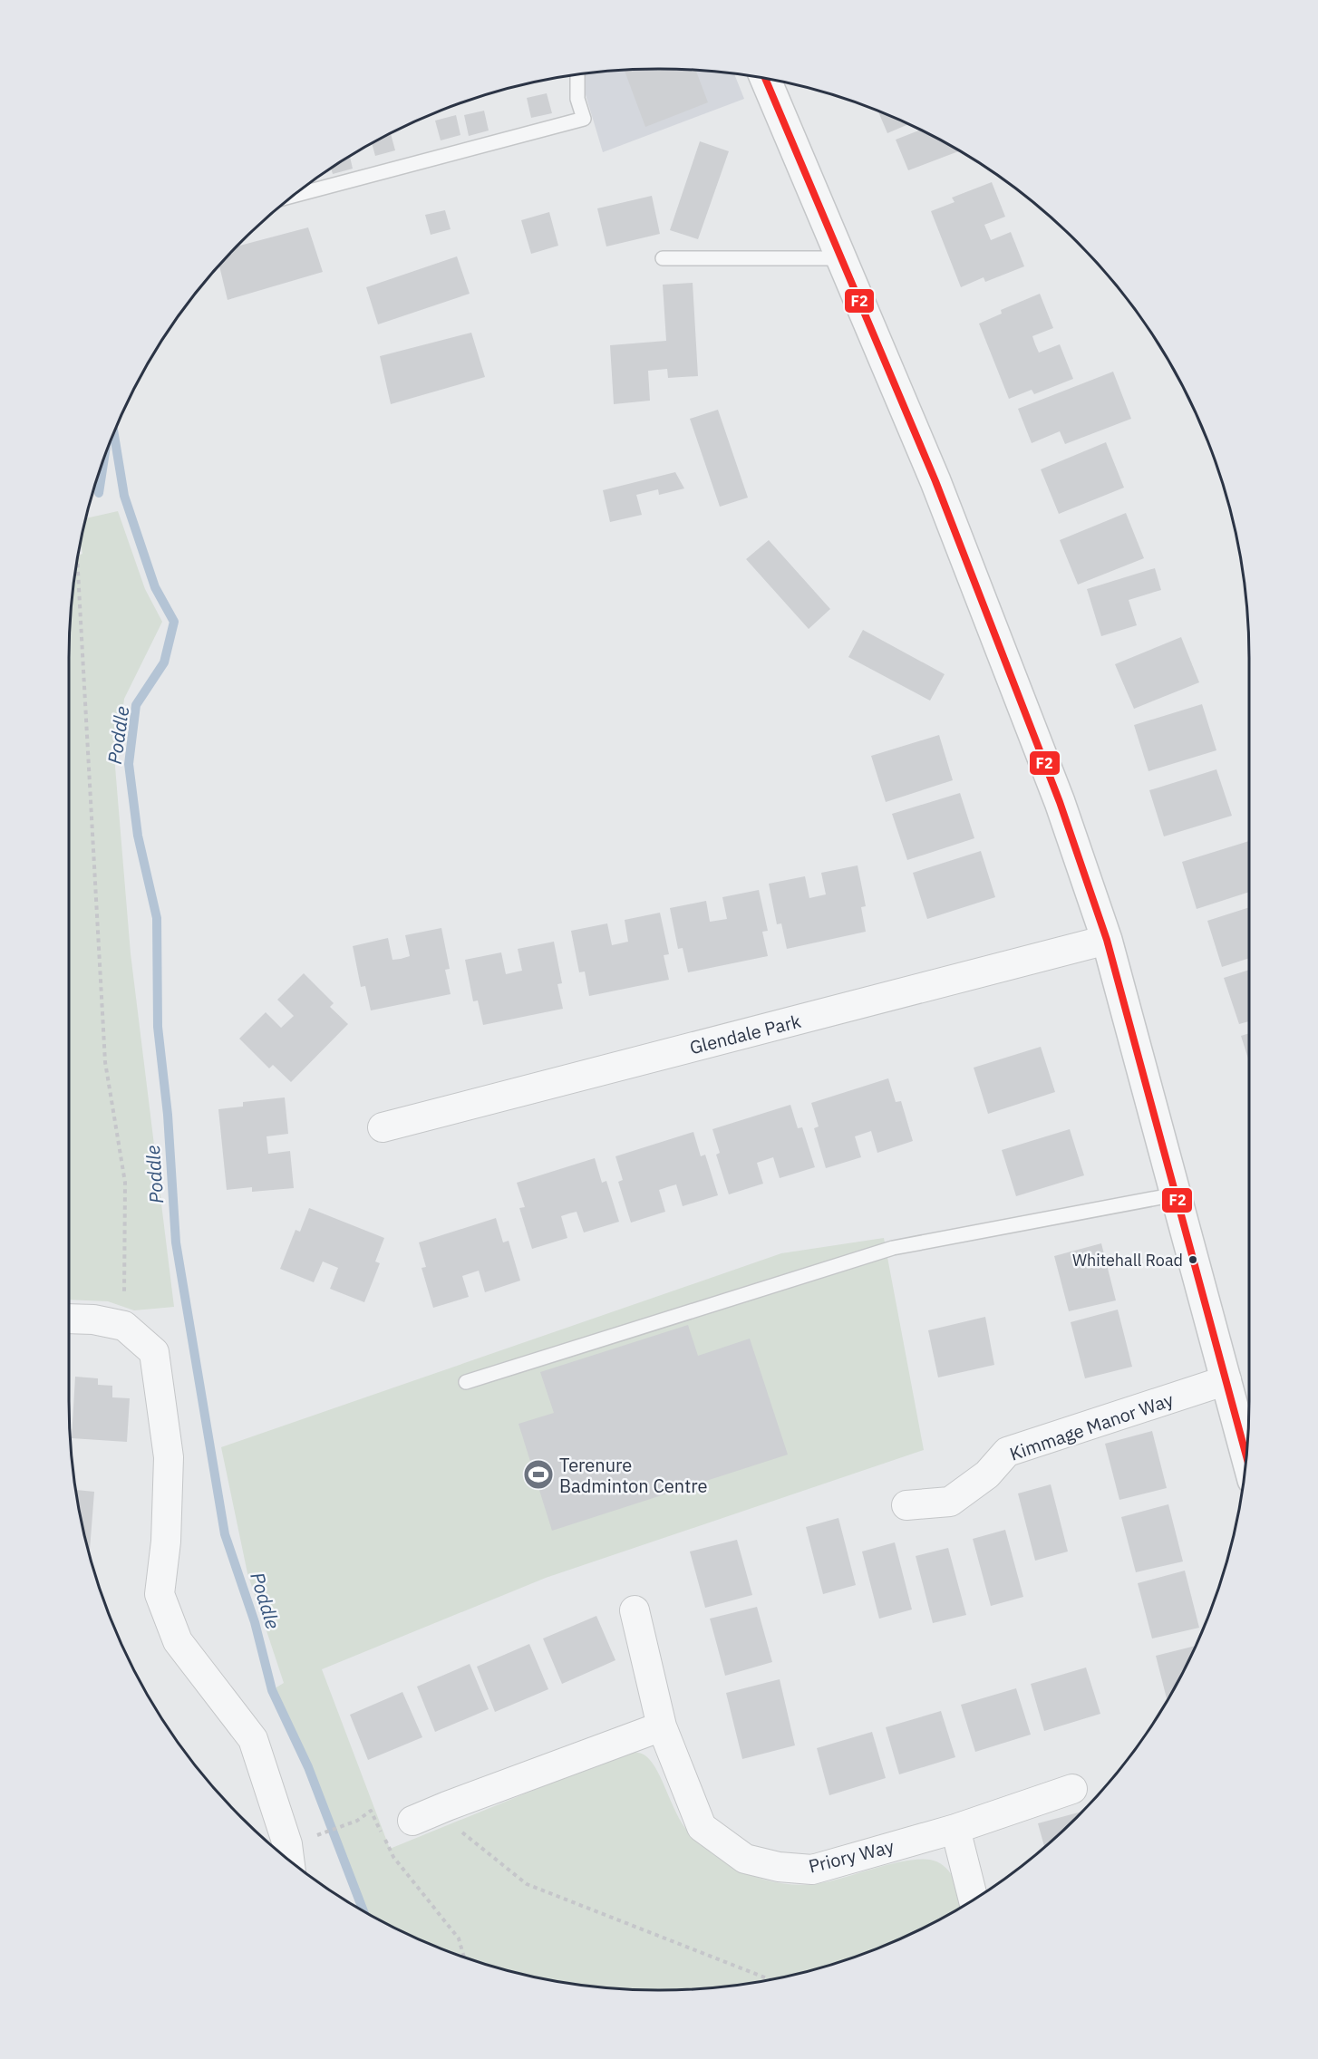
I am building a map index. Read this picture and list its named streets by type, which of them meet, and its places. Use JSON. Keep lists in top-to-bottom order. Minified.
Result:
{"streets":{"street":["Glendale Park","Kimmage Manor Way","Priory Way"]},"water":["Poddle"],"places":{"other":["Whitehall Road"],"sports":["Terenure Badminton Centre"]},"lines":["transit line F2"]}
